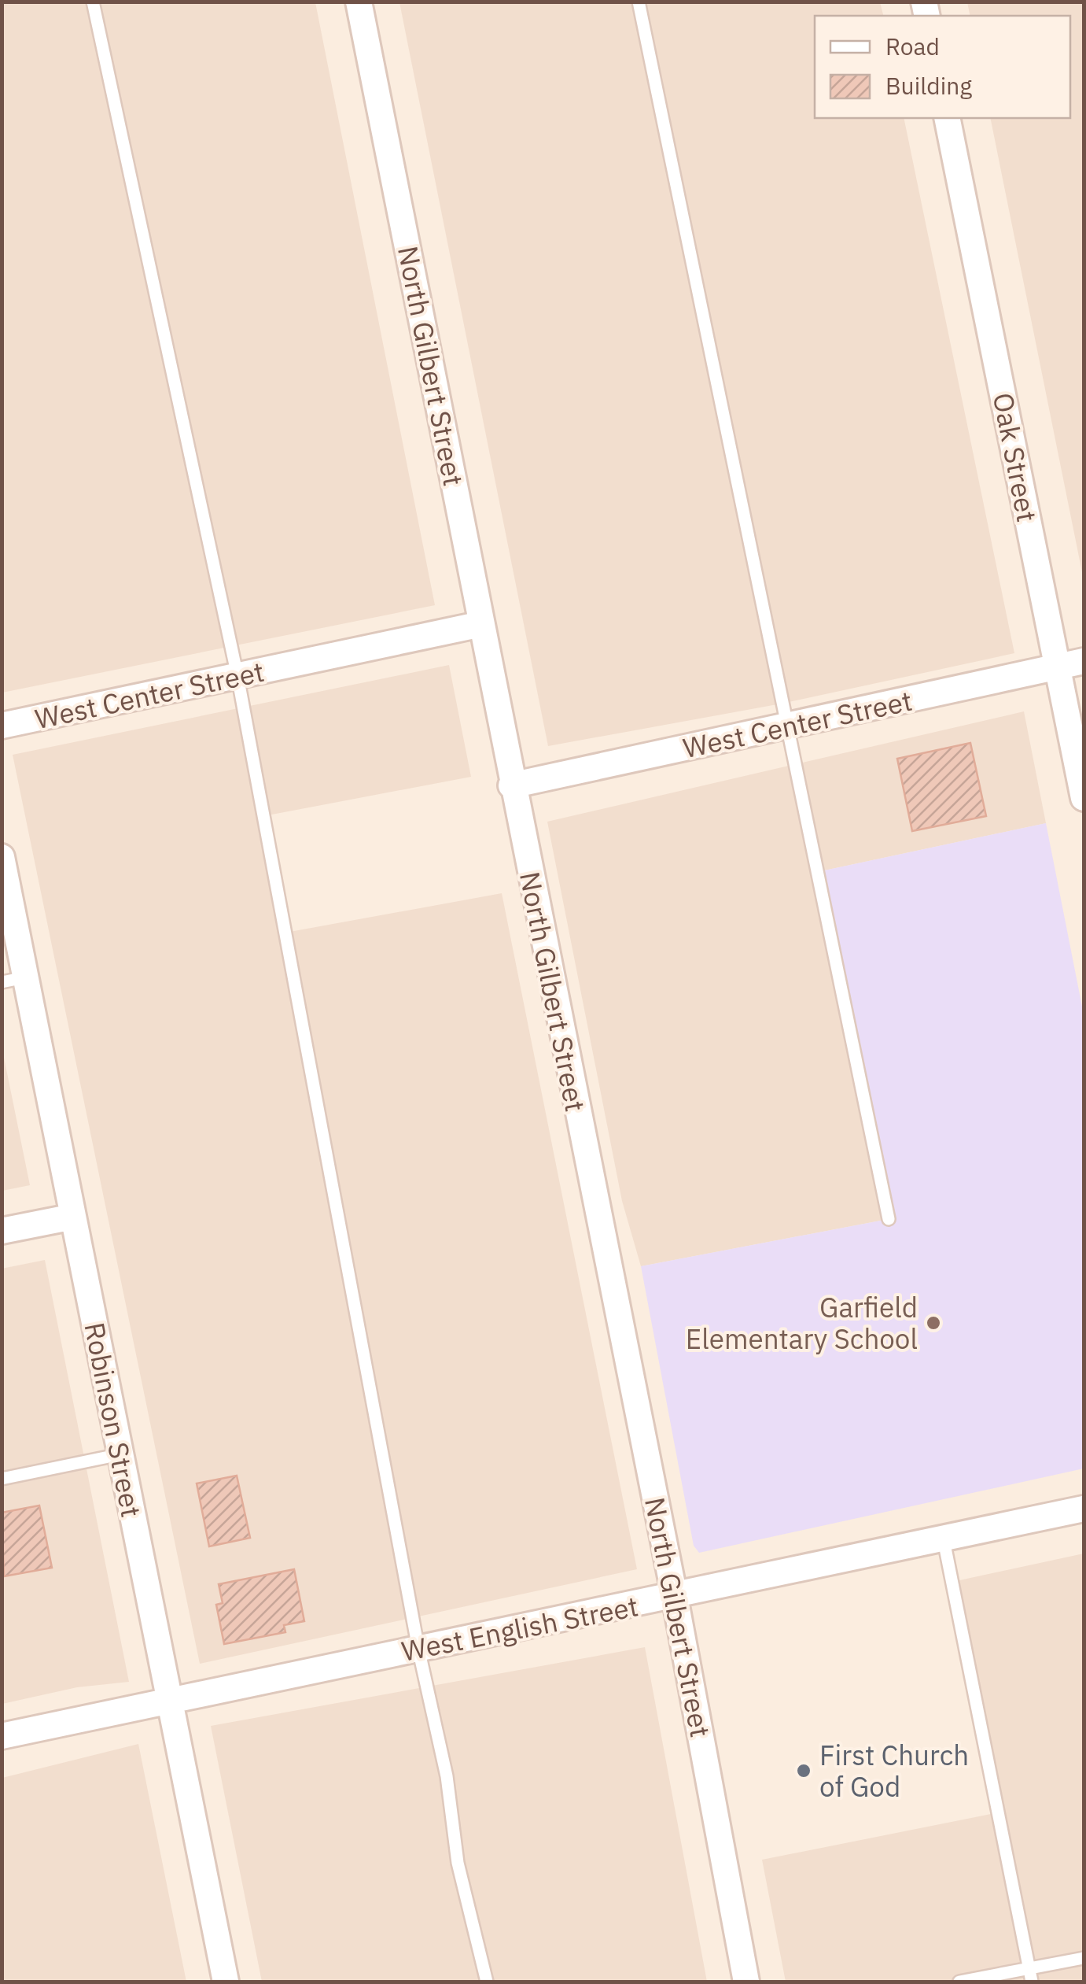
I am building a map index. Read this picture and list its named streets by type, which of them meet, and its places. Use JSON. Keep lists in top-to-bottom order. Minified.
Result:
{"streets":{"street":["North Gilbert Street","Oak Street","West Center Street","Robinson Street","West English Street"]},"crossings":[["North Gilbert Street","West Center Street"],["North Gilbert Street","West English Street"],["Oak Street","West Center Street"],["Robinson Street","West English Street"]],"places":["Garfield Elementary School","First Church of God"],"legend":["Road","Building"]}
